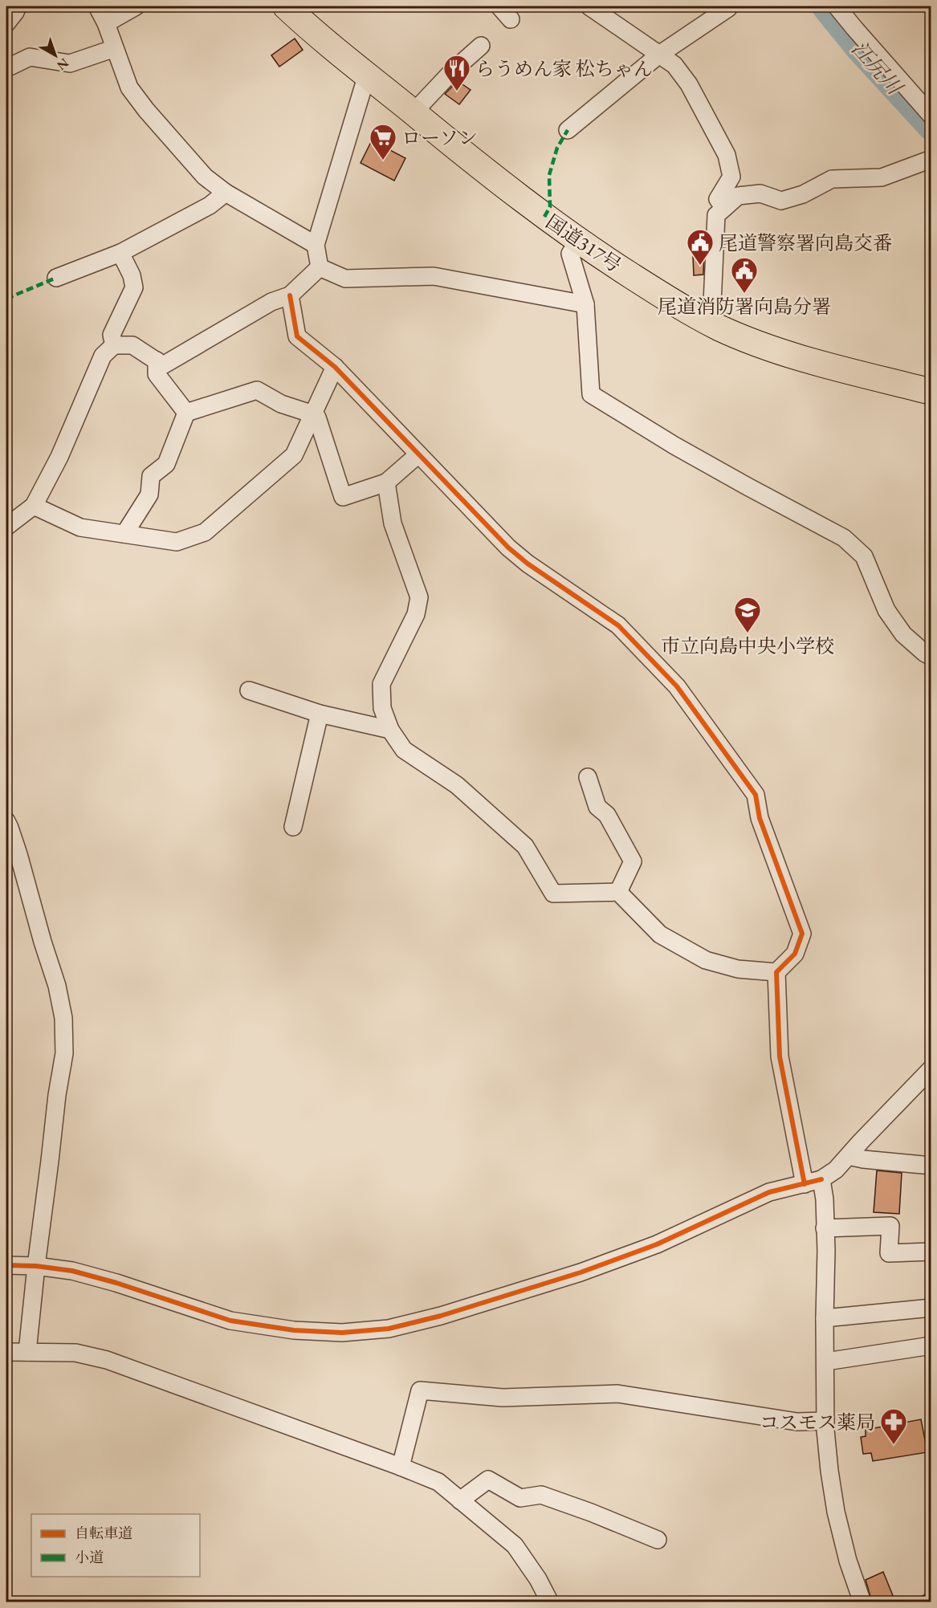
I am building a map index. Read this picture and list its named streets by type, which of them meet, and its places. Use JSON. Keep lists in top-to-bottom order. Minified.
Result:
{"streets":{"highway":["国道317号"]},"water":["江尻川"],"places":{"restaurant":["らうめん家 松ちゃん"],"supermarket":["ローソン"],"public building":["尾道警察署向島交番","尾道消防署向島分署"],"school or university":["市立向島中央小学校"],"pharmacy":["コスモス薬局"]},"legend":["自転車道","小道"],"north":"bottom right"}
